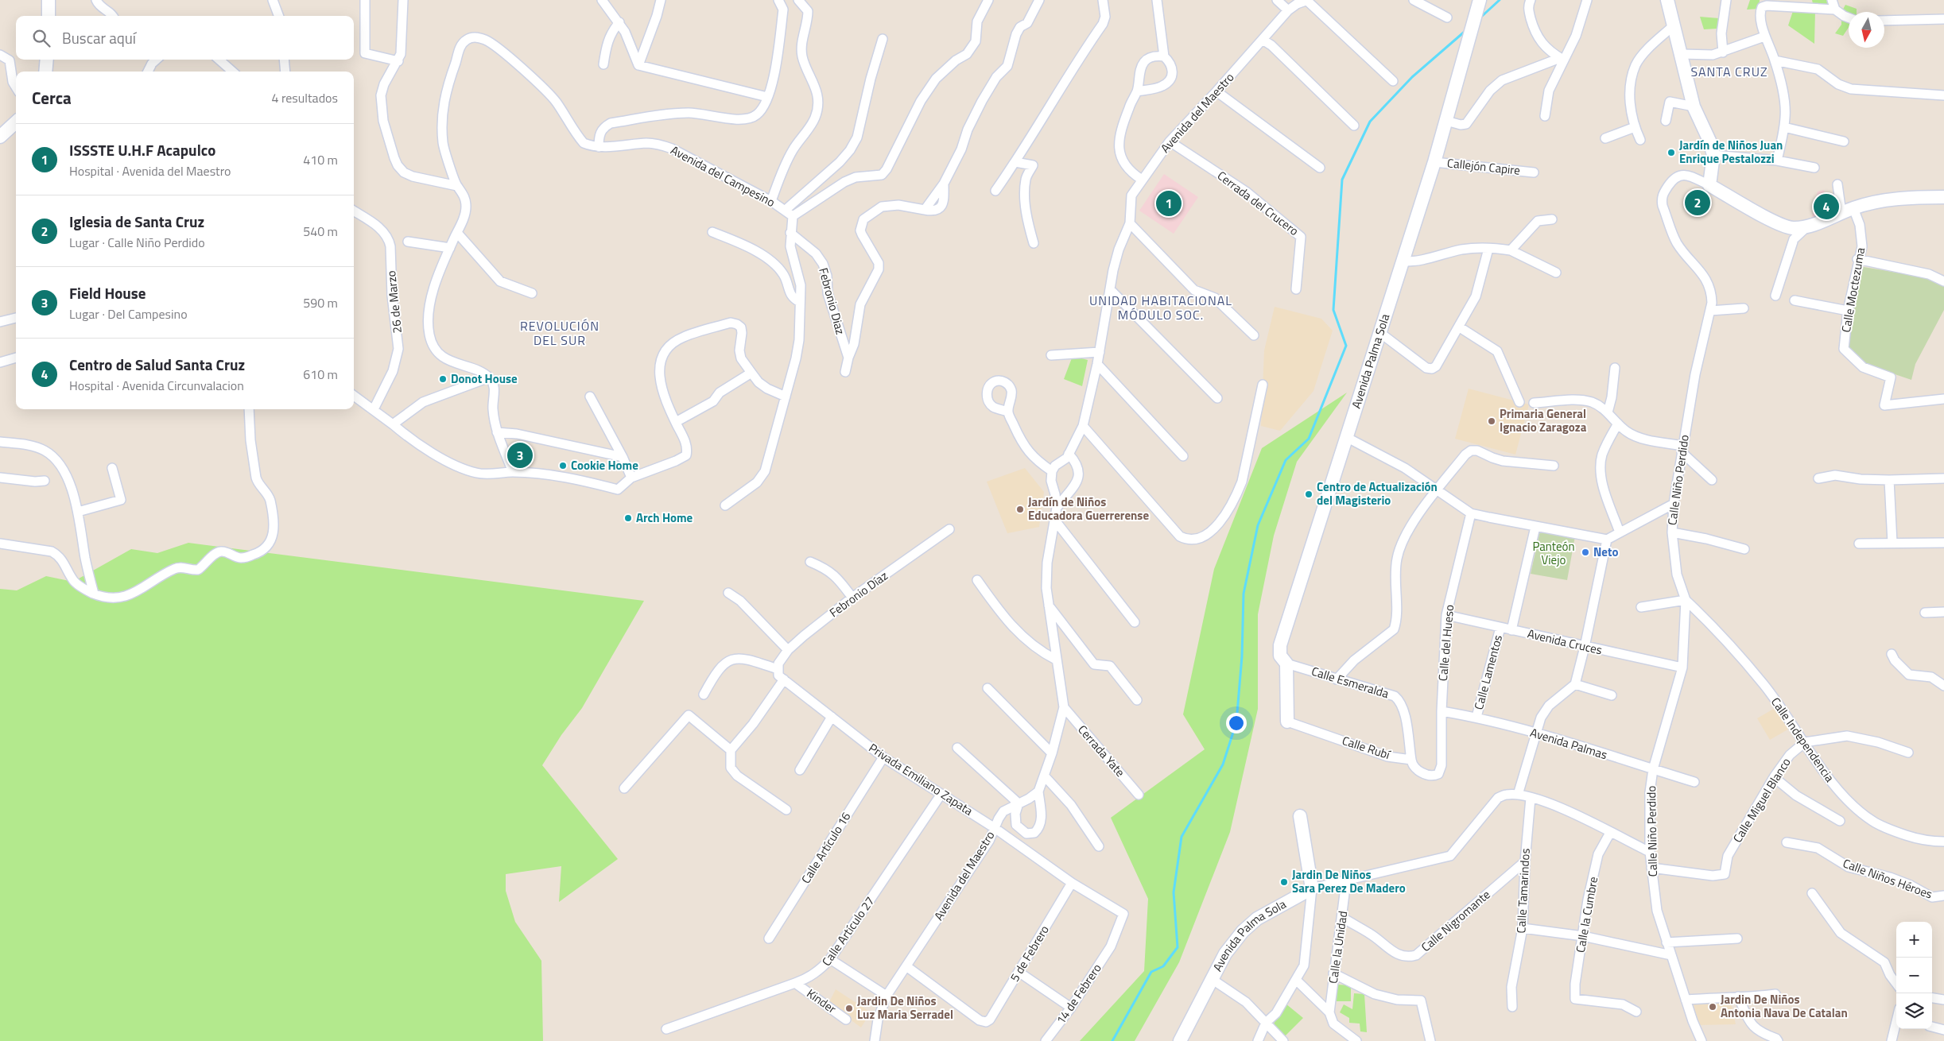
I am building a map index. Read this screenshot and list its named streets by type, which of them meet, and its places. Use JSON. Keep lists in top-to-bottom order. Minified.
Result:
{"streets":{"street":["Avenida del Maestro","Callejón Capire","Avenida del Campesino","Cerrada del Crucero","Calle Moctezuma","Febronio Diaz","26 de Marzo","Avenida Palma Sola","Calle Niño Perdido","Febronio Díaz","Avenida Cruces","Calle del Hueso","Calle Lamentos","Calle Esmeralda","Calle Independencia","Avenida Palmas","Calle Rubí","Cerrada Yate","Privada Emiliano Zapata","Calle Miguel Blanco","Calle Artículo 16","Calle Niños Héroes","Calle Tamarindos","Calle la Cumbre","Calle Nigromante","Calle Artículo 27","Calle la Unidad","5 de Febrero","14 de Febrero","Kinder"]},"crossings":[["Avenida del Maestro","Cerrada del Crucero"],["Avenida del Maestro","Privada Emiliano Zapata"],["Avenida del Maestro","5 de Febrero"],["Callejón Capire","Avenida Palma Sola"],["Avenida Palma Sola","Calle Esmeralda"],["Avenida Palma Sola","Calle Rubí"],["Calle Niño Perdido","Avenida Cruces"],["Calle Niño Perdido","Calle Independencia"],["Calle Niño Perdido","Avenida Palmas"],["Calle Niño Perdido","Calle Miguel Blanco"],["Febronio Díaz","Privada Emiliano Zapata"],["Avenida Cruces","Calle del Hueso"],["Avenida Cruces","Calle Lamentos"],["Calle del Hueso","Calle Esmeralda"],["Calle del Hueso","Avenida Palmas"],["Calle del Hueso","Calle Rubí"],["Calle Lamentos","Avenida Palmas"],["Calle Esmeralda","Calle Rubí"],["Calle Independencia","Calle Miguel Blanco"],["Privada Emiliano Zapata","Calle Artículo 16"],["Privada Emiliano Zapata","Calle Artículo 27"],["Privada Emiliano Zapata","5 de Febrero"],["Privada Emiliano Zapata","14 de Febrero"],["Calle Tamarindos","Calle Nigromante"],["Calle Nigromante","Calle la Unidad"],["Calle Artículo 27","Kinder"],["5 de Febrero","14 de Febrero"]],"districts":["SANTA CRUZ","UNIDAD HABITACIONAL MÓDULO SOC.","REVOLUCIÓN DEL SUR"],"parks":["Panteón Viejo"],"places":["Jardín de Niños Juan Enrique Pestalozzi","Donot House","Primaria General Ignacio Zaragoza","Cookie Home","Centro de Actualización del Magisterio","Jardín de Niños Educadora Guerrerense","Arch Home","Neto","Jardin De Niños Sara Perez De Madero","Jardin De Niños Antonia Nava De Catalan","Jardin De Niños Luz Maria Serradel"],"north":"bottom","page":{"search":"Buscar aquí","heading":["Cerca","4 resultados"],"list":[{"mark":"1","name":"ISSSTE U.H.F Acapulco","note":"Hospital · Avenida del Maestro","value":"410 m"},{"mark":"2","name":"Iglesia de Santa Cruz","note":"Lugar · Calle Niño Perdido","value":"540 m"},{"mark":"3","name":"Field House","note":"Lugar · Del Campesino","value":"590 m"},{"mark":"4","name":"Centro de Salud Santa Cruz","note":"Hospital · Avenida Circunvalacion","value":"610 m"}],"pins":["2","1","4","3"],"map_buttons":["+","−"]}}
